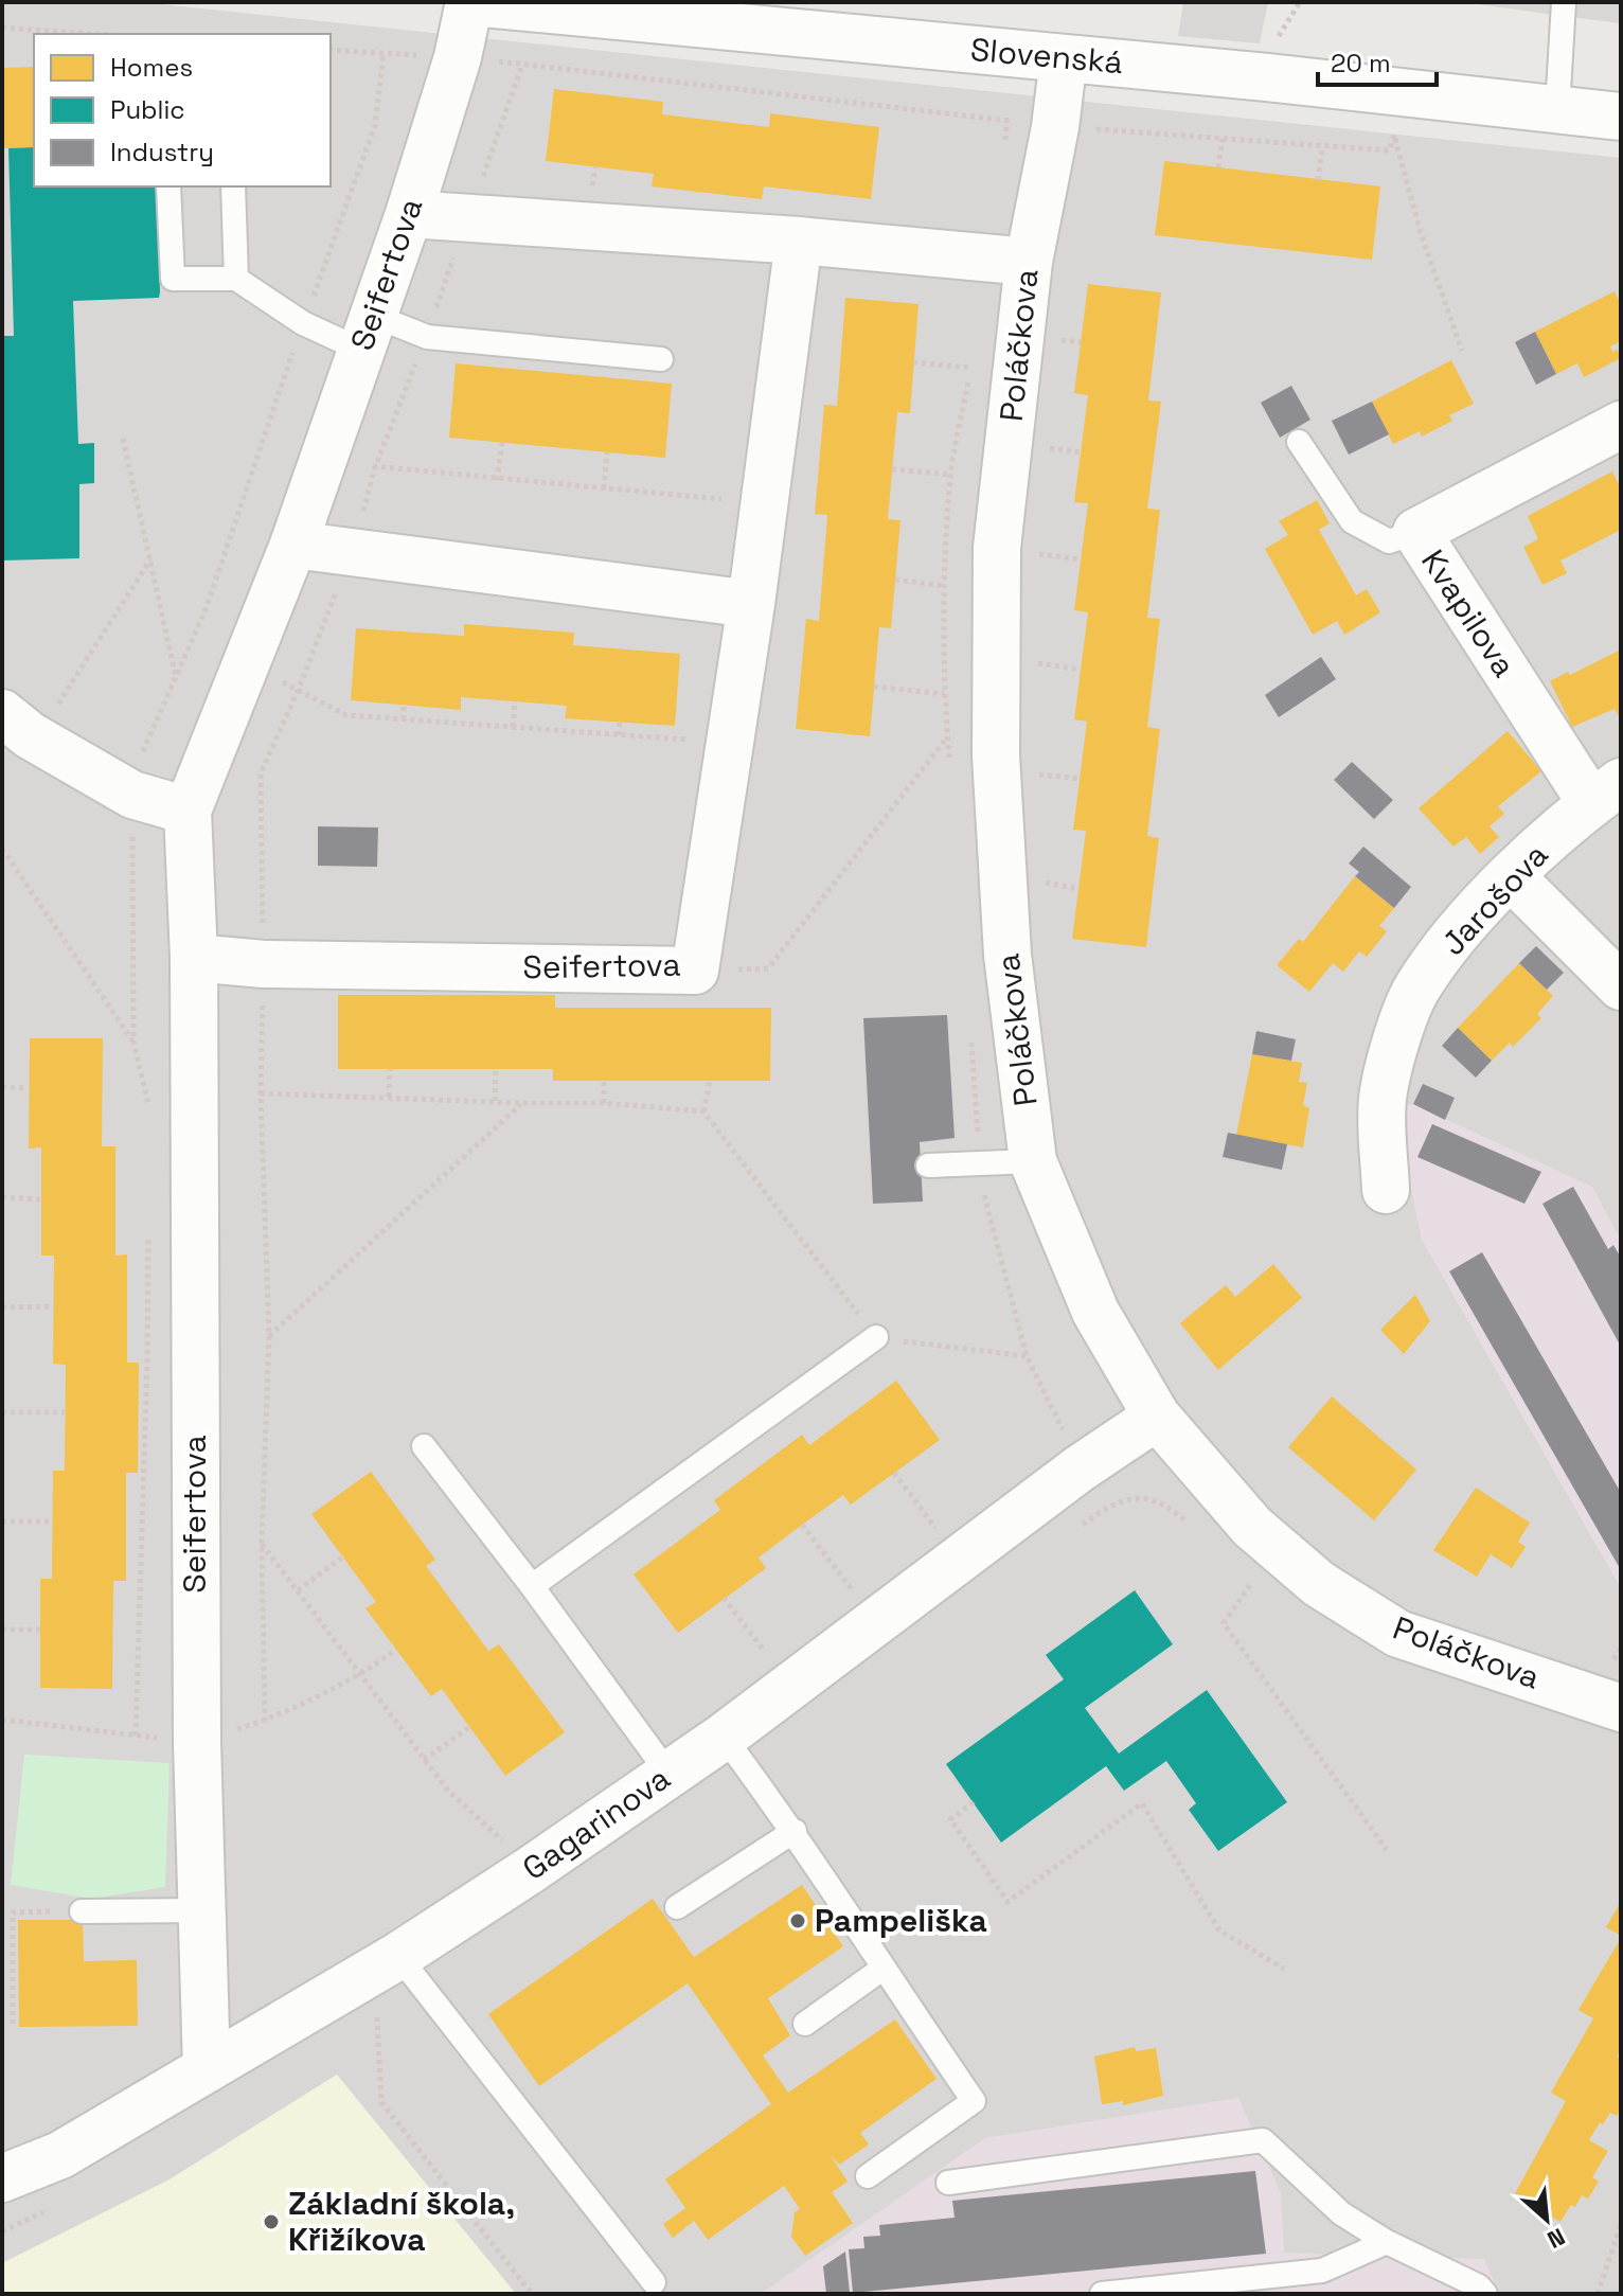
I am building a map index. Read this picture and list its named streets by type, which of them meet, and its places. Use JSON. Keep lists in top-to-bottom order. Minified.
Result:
{"streets":{"street":["Slovenská","Seifertova","Poláčkova","Kvapilova","Jarošova","Gagarinova"]},"crossings":[["Slovenská","Seifertova"],["Slovenská","Poláčkova"],["Seifertova","Gagarinova"],["Poláčkova","Gagarinova"],["Kvapilova","Jarošova"]],"places":["Pampeliška","Základní škola, Křižíkova"],"legend":["Homes","Public","Industry"],"scale_bar":"20 m","north":"bottom right"}
